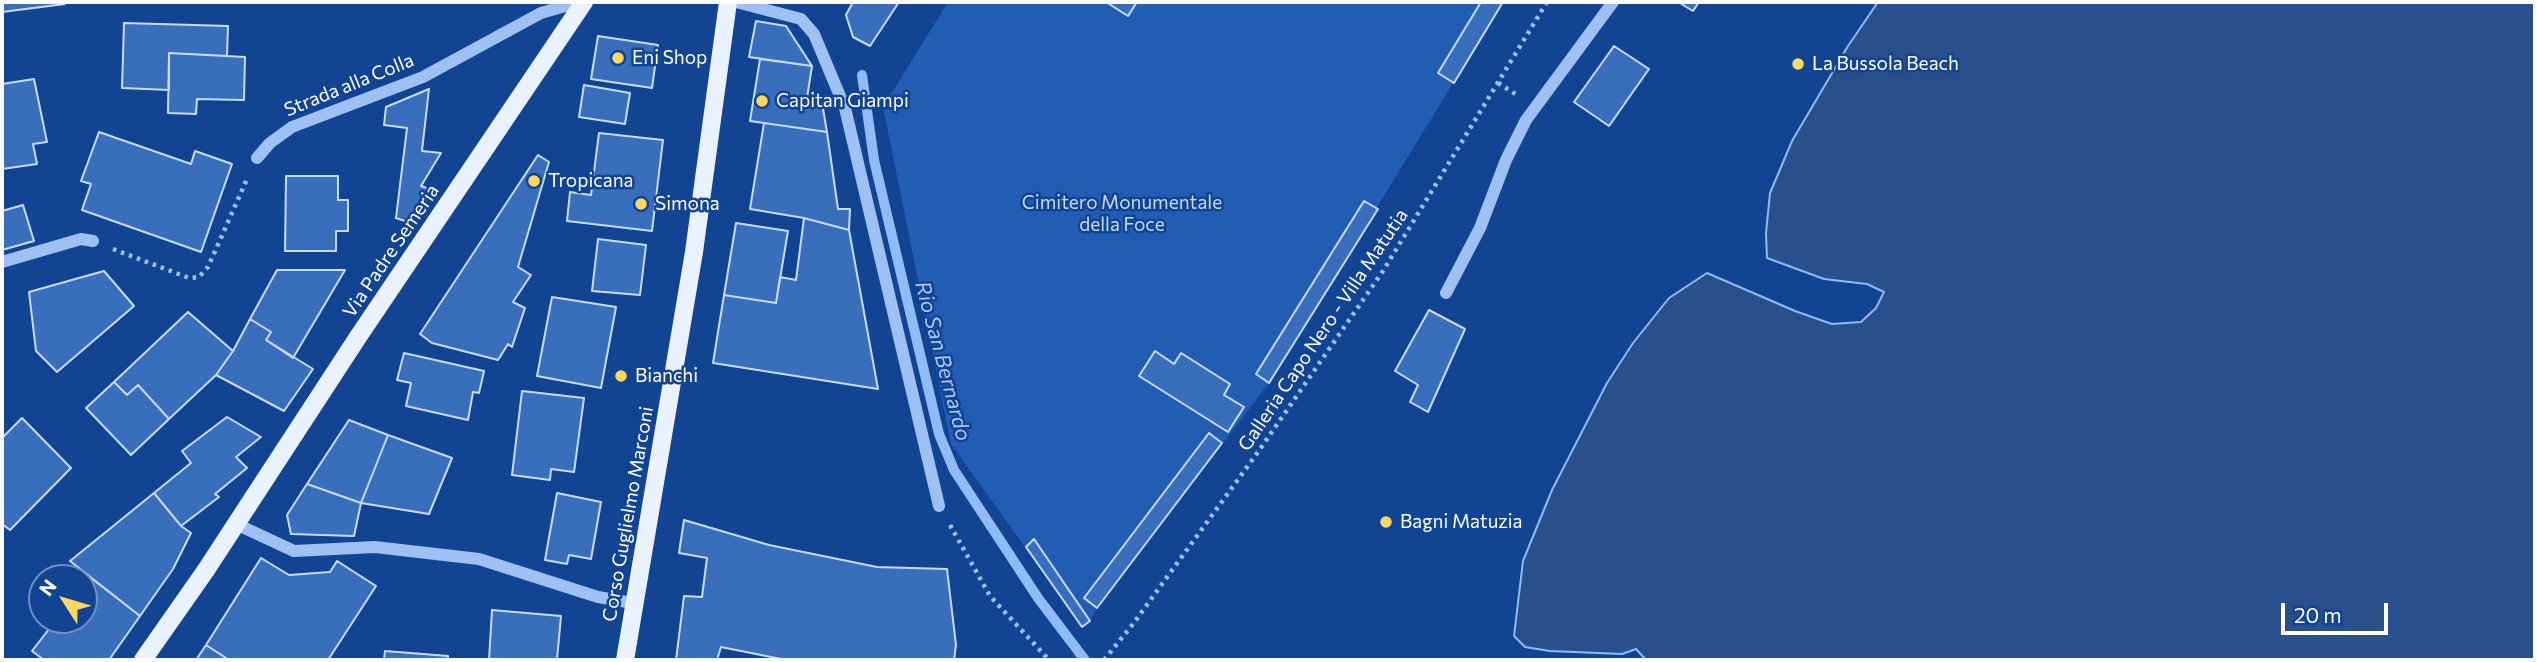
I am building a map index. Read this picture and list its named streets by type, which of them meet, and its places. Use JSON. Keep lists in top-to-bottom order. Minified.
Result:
{"streets":{"main road":["Via Padre Semeria","Corso Guglielmo Marconi"],"street":["Strada alla Colla"],"path":["Galleria Capo Nero - Villa Matutia"]},"crossings":[["Strada alla Colla","Via Padre Semeria"]],"water":["Rio San Bernardo"],"parks":["Cimitero Monumentale della Foce"],"places":["Eni Shop","La Bussola Beach","Capitan Giampi","Tropicana","Simona","Bianchi","Bagni Matuzia"],"scale_bar":"20 m","north":"top left"}
